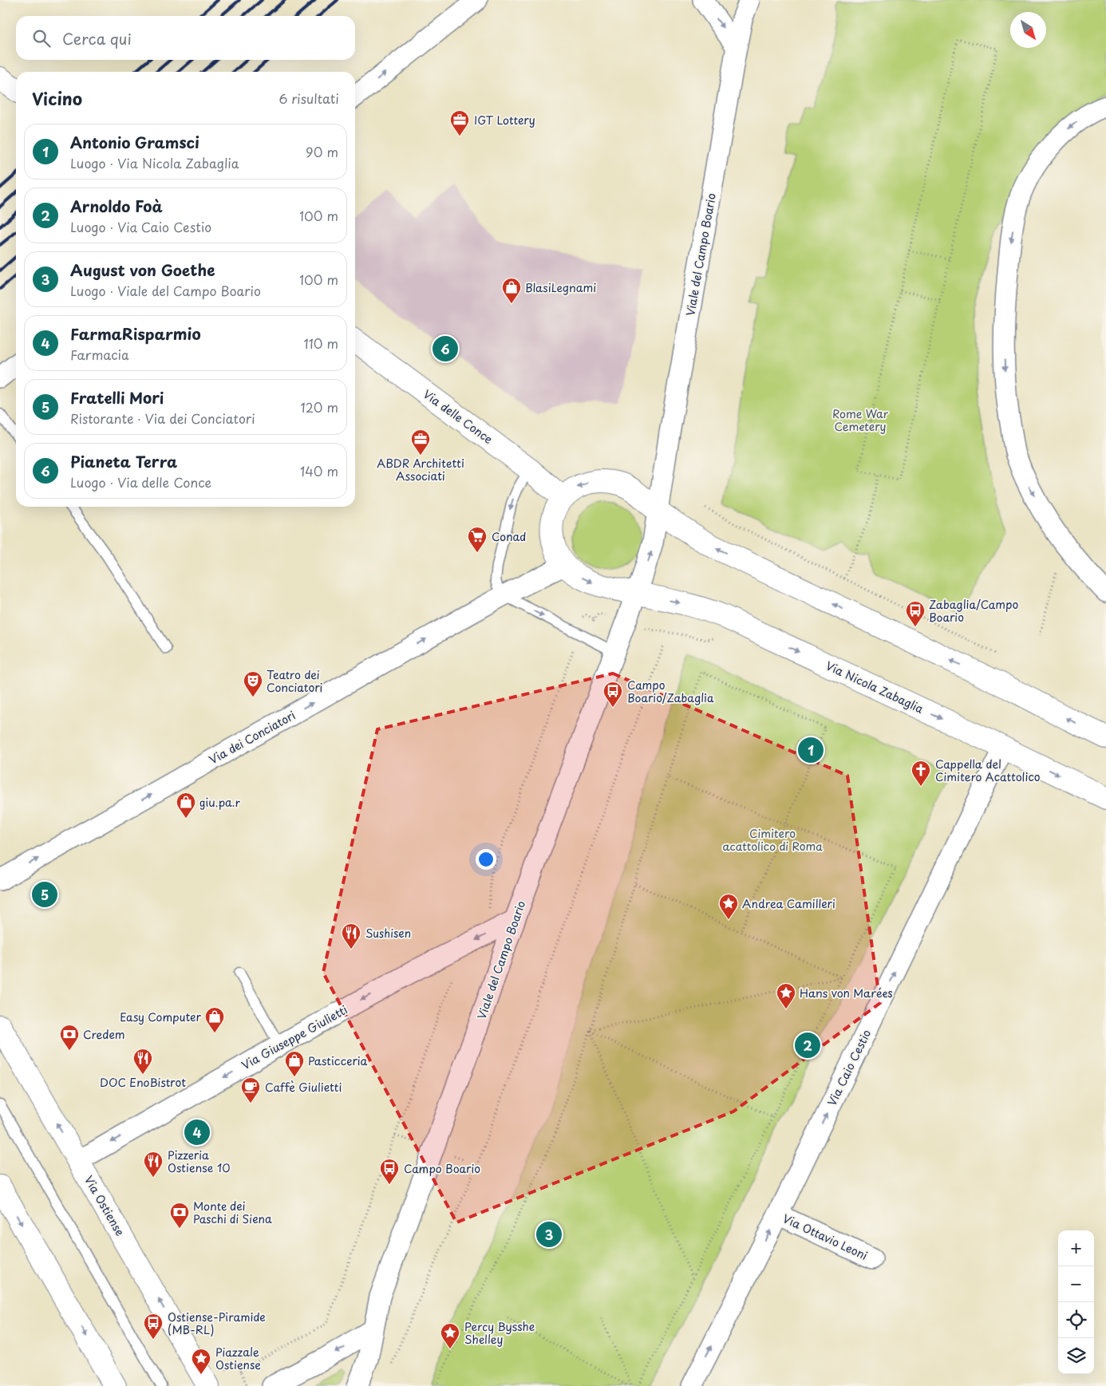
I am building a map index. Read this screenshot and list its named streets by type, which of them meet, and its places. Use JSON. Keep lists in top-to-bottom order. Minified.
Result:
{"streets":{"street":["Viale del Campo Boario","Via delle Conce","Via Nicola Zabaglia","Via dei Conciatori","Via Giuseppe Giulietti","Via Caio Cestio","Via Ostiense","Via Ottavio Leoni"]},"crossings":[["Viale del Campo Boario","Via delle Conce"],["Viale del Campo Boario","Via Nicola Zabaglia"],["Viale del Campo Boario","Via dei Conciatori"],["Viale del Campo Boario","Via Giuseppe Giulietti"],["Via delle Conce","Via Nicola Zabaglia"],["Via delle Conce","Via dei Conciatori"],["Via Nicola Zabaglia","Via dei Conciatori"],["Via Nicola Zabaglia","Via Caio Cestio"],["Via Giuseppe Giulietti","Via Ostiense"],["Via Caio Cestio","Via Ottavio Leoni"]],"one_way":["Via dei Conciatori","Via Giuseppe Giulietti","Via Caio Cestio"],"parks":["Rome War Cemetery","Cimitero acattolico di Roma"],"places":{"office":["IGT Lottery","ABDR Architetti Associati"],"shop":["BlasiLegnami","giu.pa.r","Easy Computer","Pasticceria"],"supermarket":["Conad"],"bus stop":["Zabaglia/Campo Boario","Campo Boario/Zabaglia","Campo Boario","Ostiense-Piramide (MB-RL)"],"theatre":["Teatro dei Conciatori"],"church":["Cappella del Cimitero Acattolico"],"place":["Andrea Camilleri","Hans von Marées","Percy Bysshe Shelley","Piazzale Ostiense"],"restaurant":["Sushisen","DOC EnoBistrot","Pizzeria Ostiense 10"],"bank":["Credem","Monte dei Paschi di Siena"],"cafe":["Caffè Giulietti"]},"north":"bottom right","page":{"search":"Cerca qui","heading":["Vicino","6 risultati"],"list":[{"mark":"1","name":"Antonio Gramsci","note":"Luogo · Via Nicola Zabaglia","value":"90 m"},{"mark":"2","name":"Arnoldo Foà","note":"Luogo · Via Caio Cestio","value":"100 m"},{"mark":"3","name":"August von Goethe","note":"Luogo · Viale del Campo Boario","value":"100 m"},{"mark":"4","name":"FarmaRisparmio","note":"Farmacia","value":"110 m"},{"mark":"5","name":"Fratelli Mori","note":"Ristorante · Via dei Conciatori","value":"120 m"},{"mark":"6","name":"Pianeta Terra","note":"Luogo · Via delle Conce","value":"140 m"}],"pins":["6","1","5","2","4","3"],"map_buttons":["+","−"]}}
